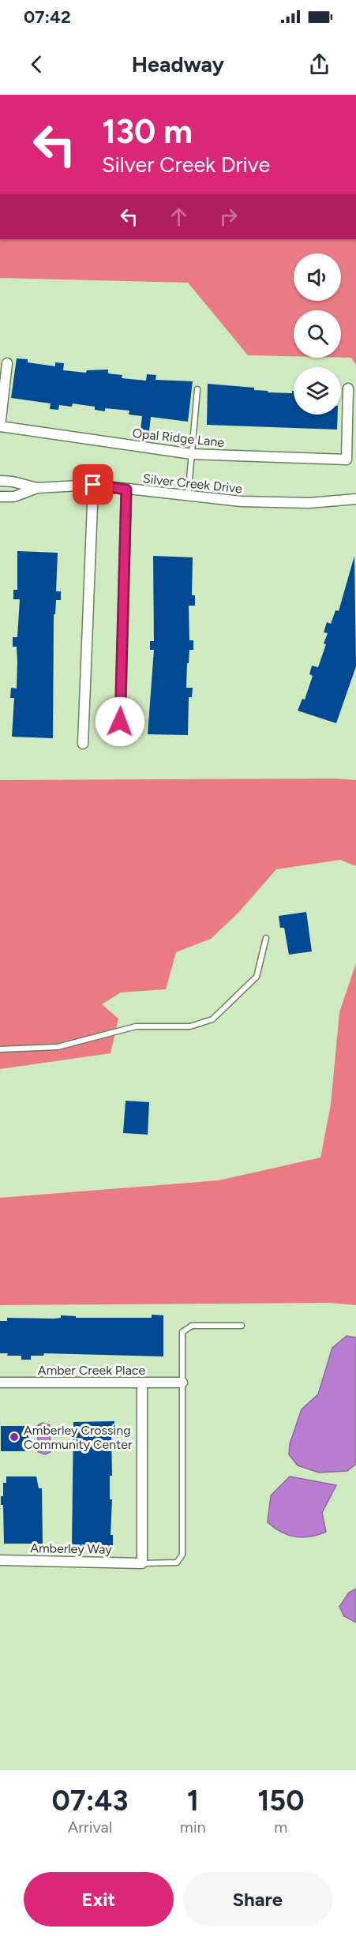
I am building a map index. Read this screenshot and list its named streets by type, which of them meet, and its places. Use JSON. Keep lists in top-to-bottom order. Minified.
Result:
{"streets":{"street":["Opal Ridge Lane","Silver Creek Drive","Amber Creek Place","Amberley Way"]},"places":["Amberley Crossing Community Center"],"page":{"status":"07:42","header":"Headway","turn":["130 m","Silver Creek Drive"],"eta":["07:43","Arrival","1","min","150","m"],"buttons":["Exit","Share"]}}
